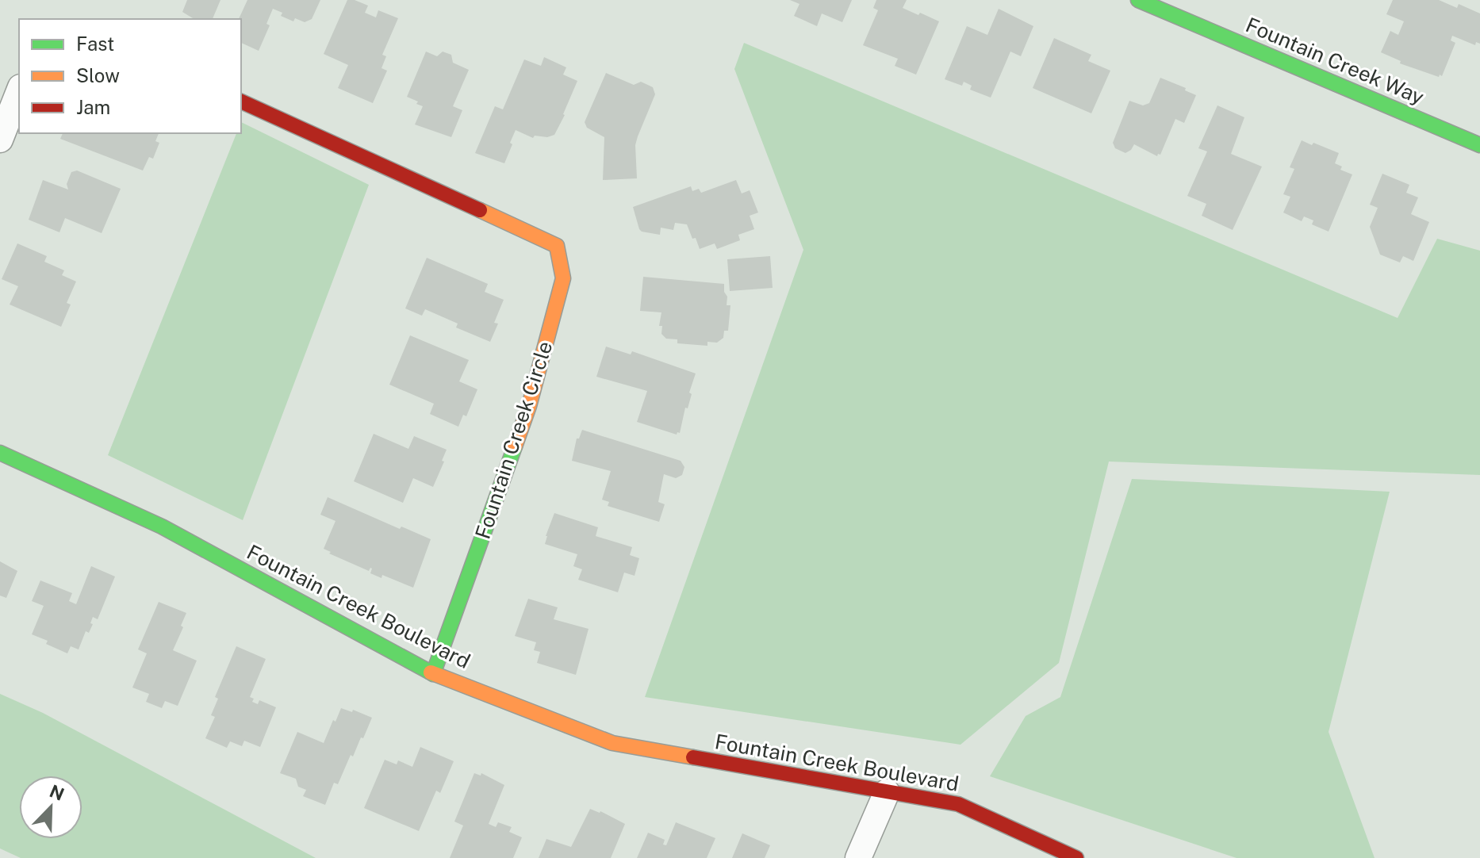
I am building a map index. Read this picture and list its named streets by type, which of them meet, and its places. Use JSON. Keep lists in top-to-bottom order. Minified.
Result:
{"streets":{"street":["Fountain Creek Way","Fountain Creek Circle","Fountain Creek Boulevard"]},"crossings":[["Fountain Creek Circle","Fountain Creek Boulevard"]],"legend":["Fast","Slow","Jam"],"north":"top right"}
